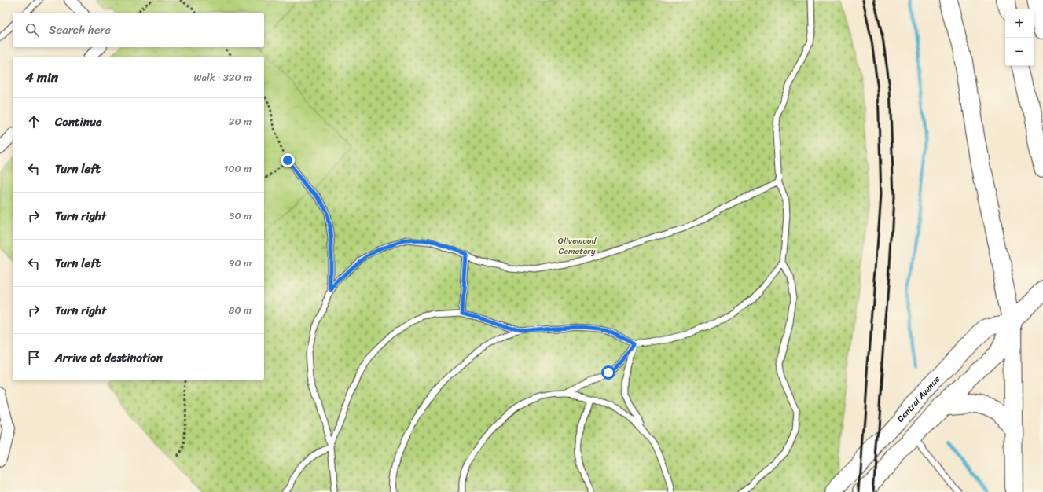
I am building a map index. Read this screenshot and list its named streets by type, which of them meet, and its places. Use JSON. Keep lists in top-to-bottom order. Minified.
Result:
{"streets":{"main road":["Central Avenue"]},"parks":["Olivewood Cemetery"],"page":{"map_buttons":["+","−"],"search":"Search here","heading":["4 min","Walk · 320 m"],"list":[["Continue","20 m"],["Turn left","100 m"],["Turn right","30 m"],["Turn left","90 m"],["Turn right","80 m"],"Arrive at destination"]}}
